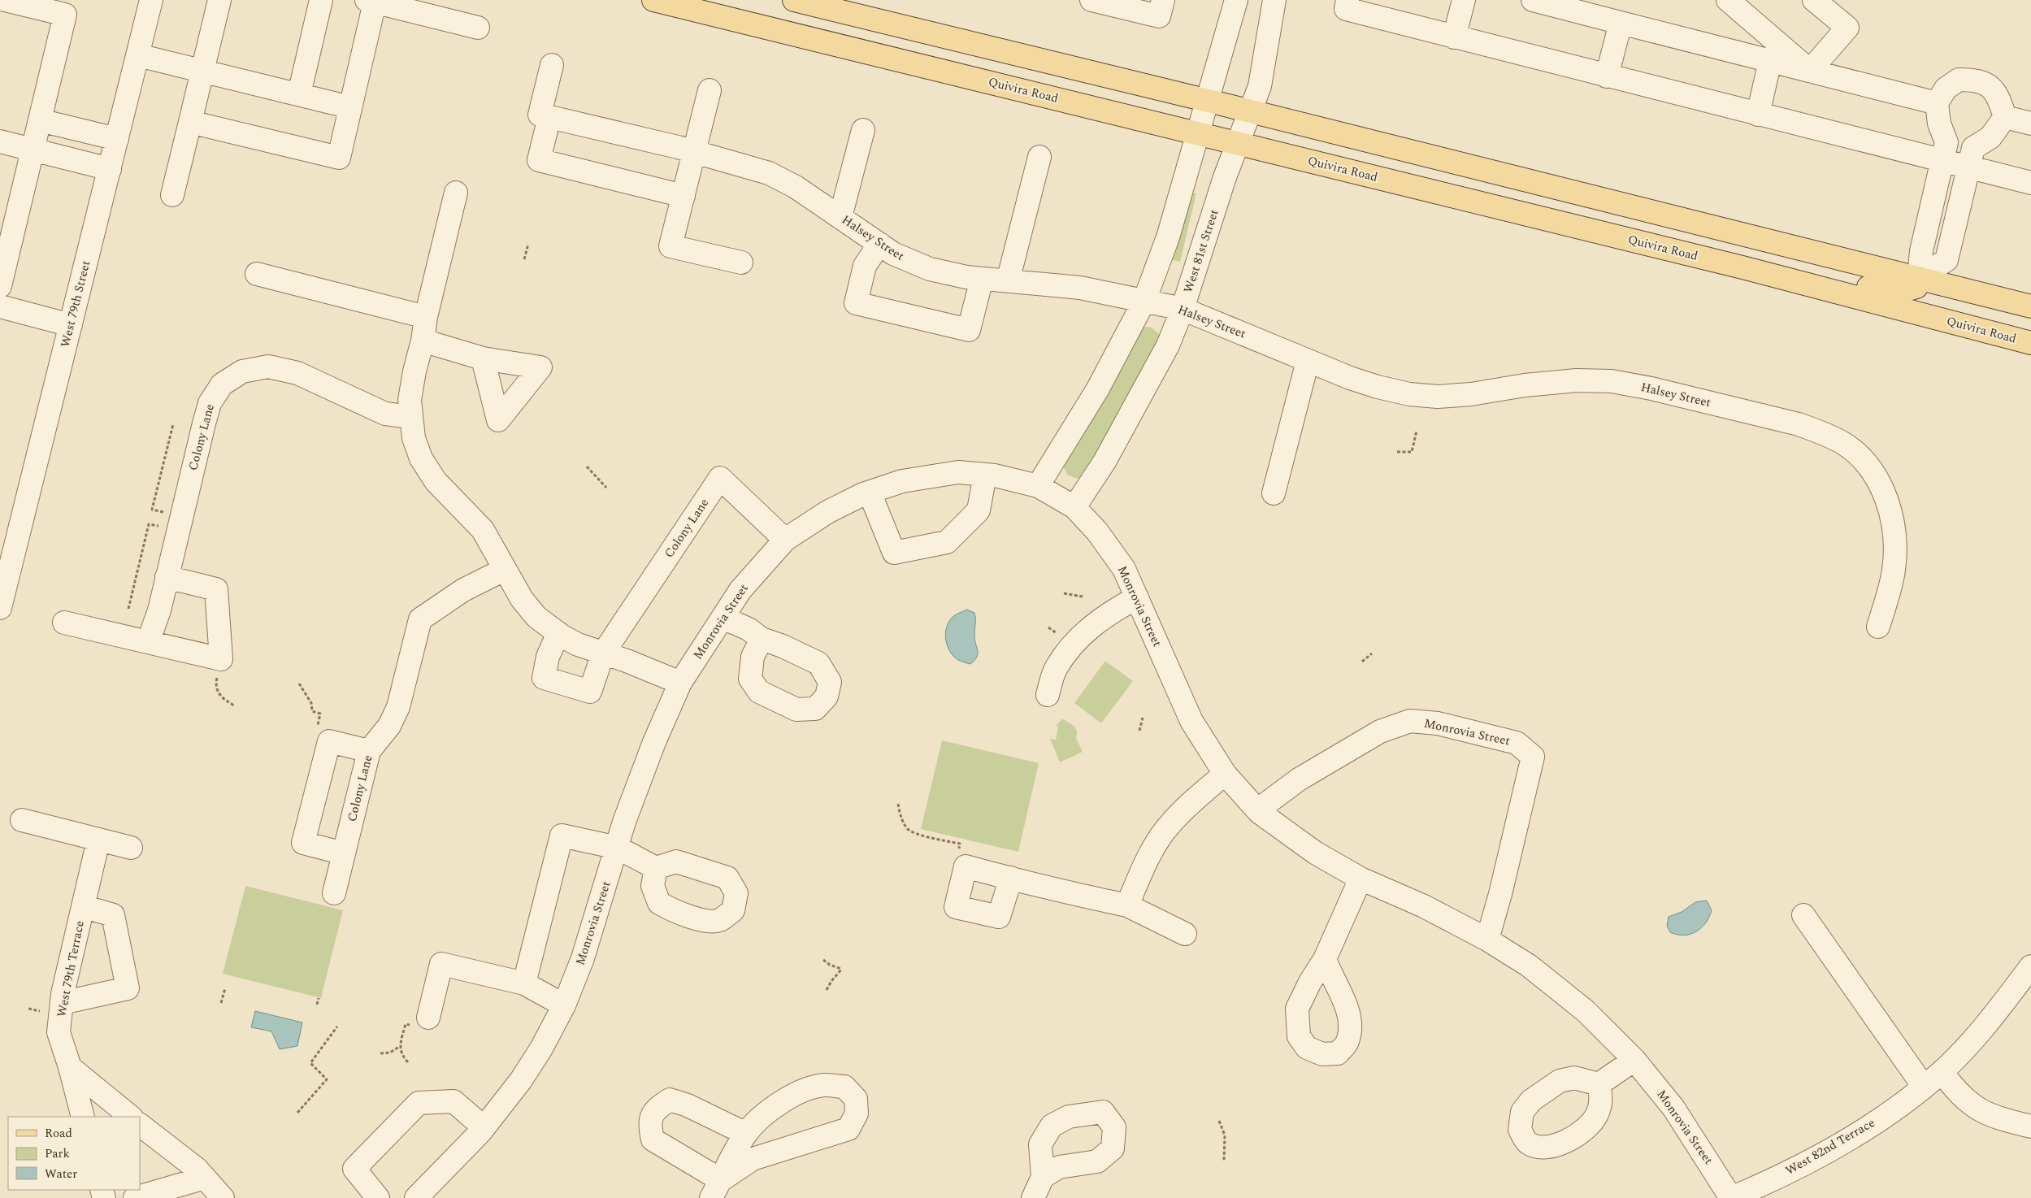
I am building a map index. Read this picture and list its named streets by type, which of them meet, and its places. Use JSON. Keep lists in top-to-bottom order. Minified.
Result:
{"streets":{"main road":["Quivira Road"],"street":["Halsey Street","West 81st Street","West 79th Street","Colony Lane","Monrovia Street","West 79th Terrace","West 82nd Terrace"]},"crossings":[["Quivira Road","West 81st Street"],["Halsey Street","West 81st Street"],["West 81st Street","Monrovia Street"],["Colony Lane","Monrovia Street"],["Monrovia Street","West 82nd Terrace"]],"legend":["Road","Park","Water"]}
